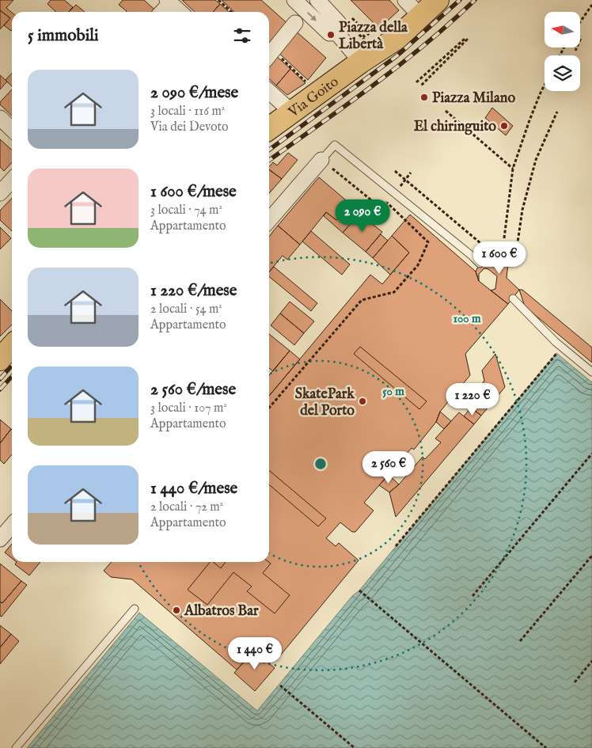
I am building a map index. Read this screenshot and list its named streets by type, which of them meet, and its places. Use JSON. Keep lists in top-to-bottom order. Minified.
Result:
{"streets":{"main road":["Via Goito"]},"places":["Piazza della Libertà","Piazza Milano","El chiringuito","SkatePark del Porto","Albatros Bar"],"north":"left","page":{"heading":"5 immobili","list":[{"name":"2 090 €/mese","note":"3 locali · 116 m² · Via dei Devoto"},{"name":"1 600 €/mese","note":"3 locali · 74 m² · Appartamento"},{"name":"1 220 €/mese","note":"2 locali · 54 m² · Appartamento"},{"name":"2 560 €/mese","note":"3 locali · 107 m² · Appartamento"},{"name":"1 440 €/mese","note":"2 locali · 72 m² · Appartamento"}],"price":["2 090 €","1 600 €","1 220 €","2 560 €","1 440 €"]},"rings":["100 m","50 m"]}
